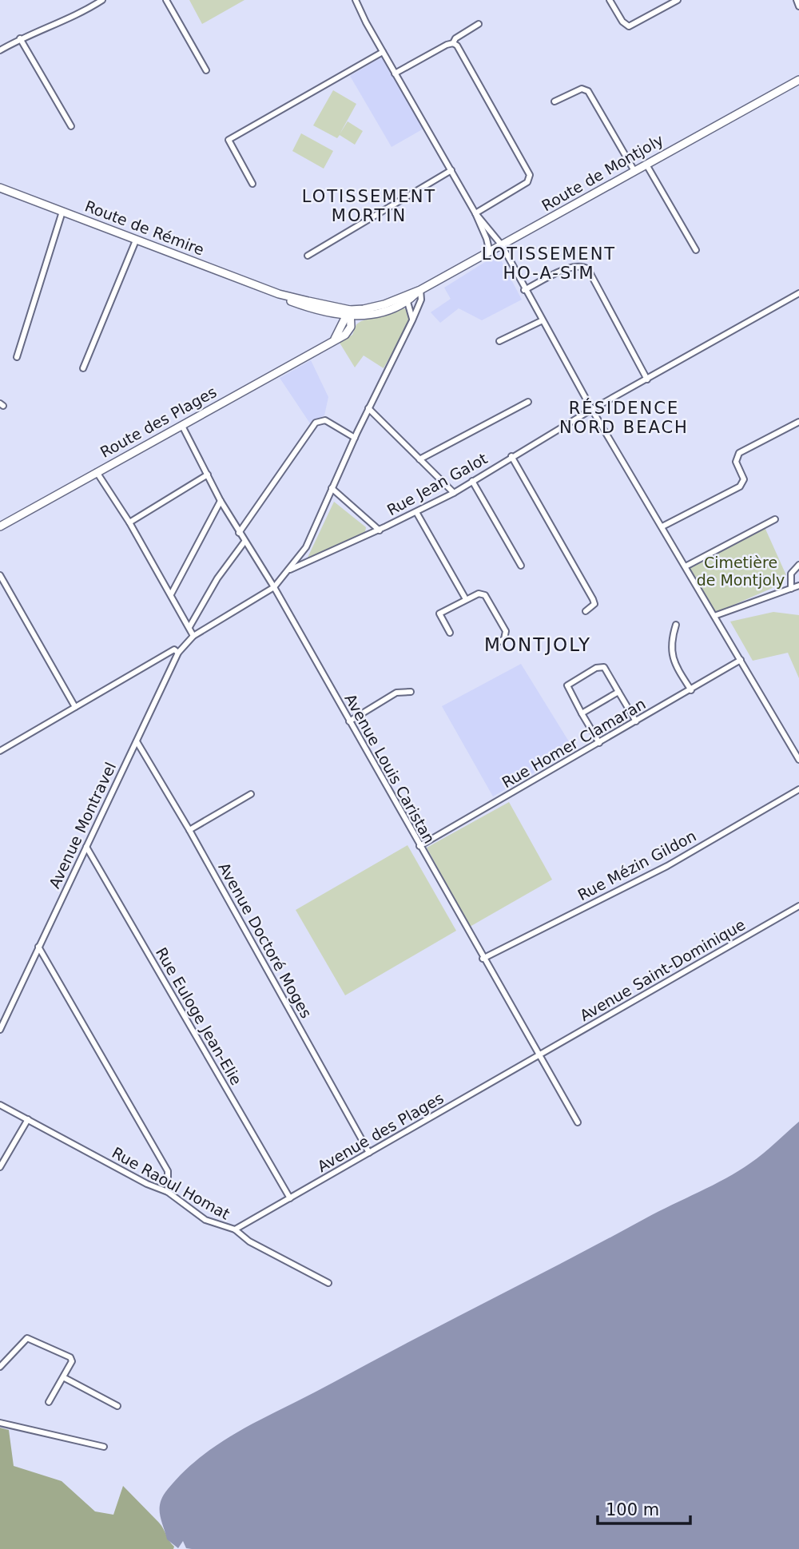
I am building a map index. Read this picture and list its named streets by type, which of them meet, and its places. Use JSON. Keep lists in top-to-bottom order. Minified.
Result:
{"streets":{"main road":["Route de Montjoly","Route de Rémire","Route des Plages"],"street":["Rue Jean Galot","Rue Homer Clamaran","Avenue Louis Caristan","Avenue Montravel","Rue Mézin Gildon","Avenue Doctoré Moges","Avenue Saint-Dominique","Rue Euloge Jean-Elie","Avenue des Plages","Rue Raoul Homat"]},"crossings":[["Route de Montjoly","Route de Rémire"],["Route de Montjoly","Avenue Montravel"],["Route de Rémire","Route des Plages"],["Route de Rémire","Avenue Montravel"],["Route des Plages","Avenue Louis Caristan"],["Rue Jean Galot","Avenue Montravel"],["Rue Homer Clamaran","Avenue Louis Caristan"],["Avenue Louis Caristan","Avenue Montravel"],["Avenue Louis Caristan","Rue Mézin Gildon"],["Avenue Louis Caristan","Avenue Saint-Dominique"],["Avenue Louis Caristan","Avenue des Plages"],["Avenue Montravel","Avenue Doctoré Moges"],["Avenue Montravel","Rue Euloge Jean-Elie"],["Avenue Doctoré Moges","Avenue des Plages"],["Avenue Saint-Dominique","Avenue des Plages"],["Rue Euloge Jean-Elie","Avenue des Plages"],["Avenue des Plages","Rue Raoul Homat"]],"districts":["LOTISSEMENT MORTIN","LOTISSEMENT HO-A-SIM","RÉSIDENCE NORD BEACH","MONTJOLY"],"parks":["Cimetière de Montjoly"],"scale_bar":"100 m"}
